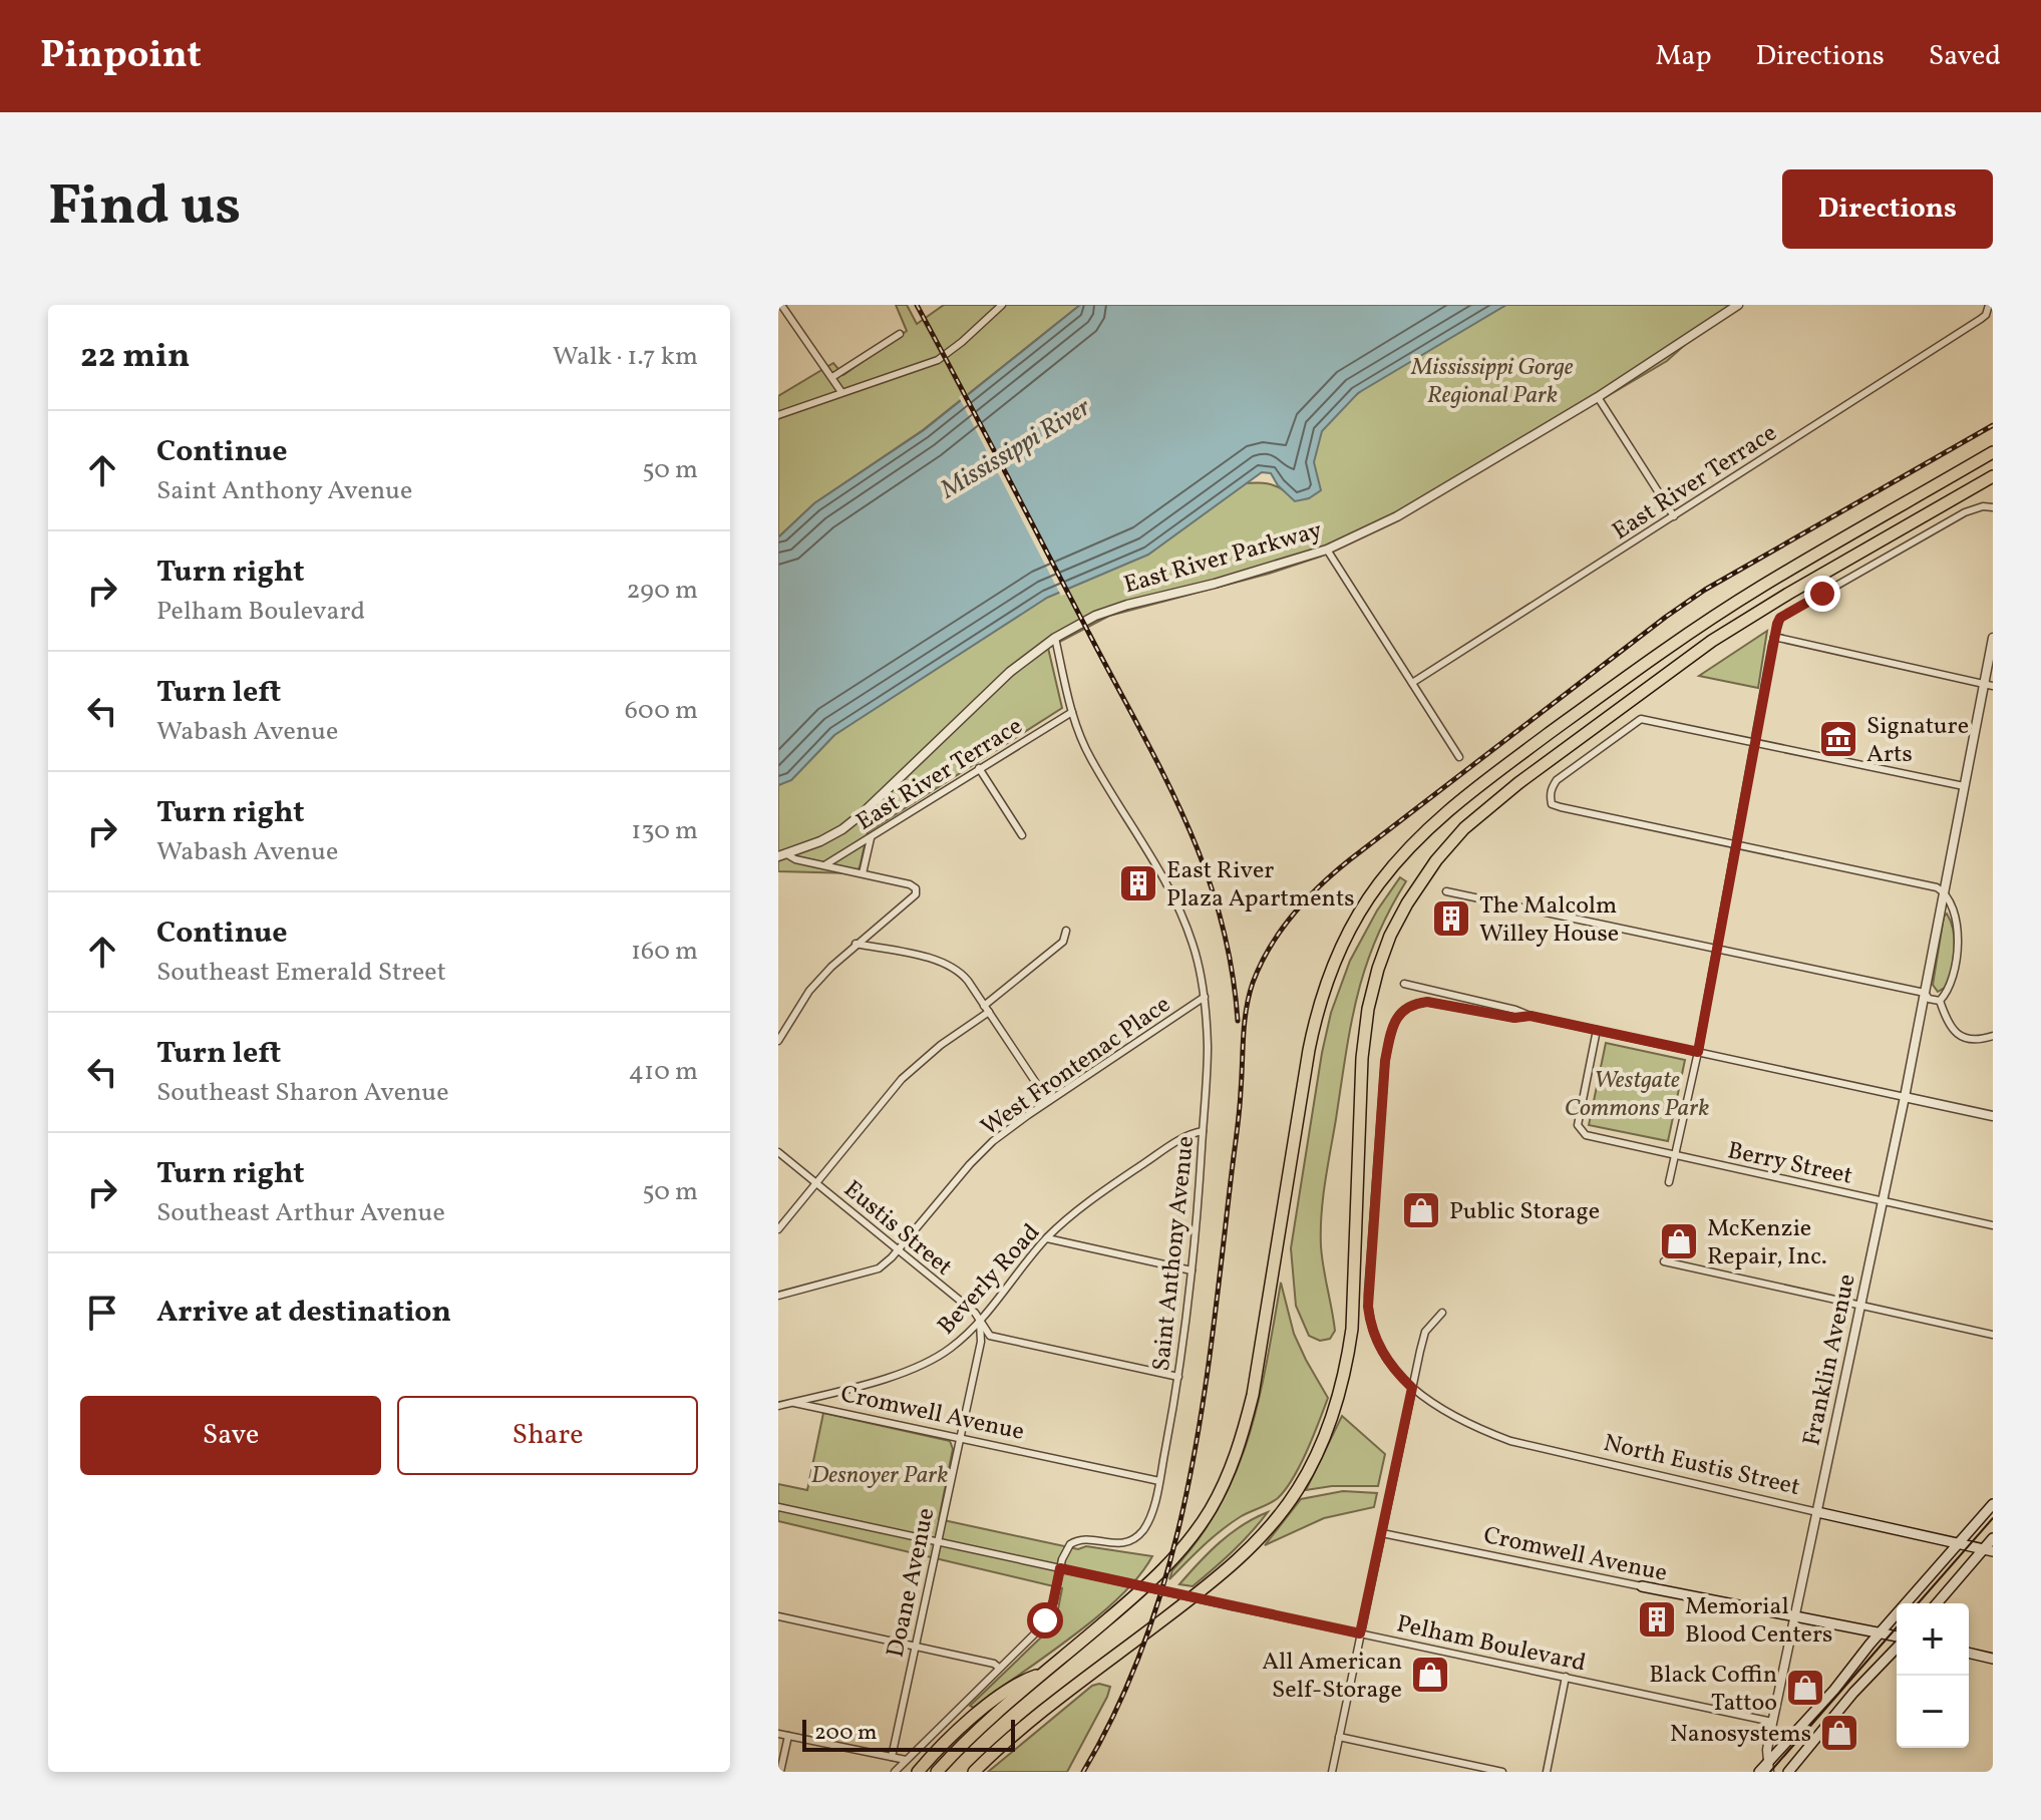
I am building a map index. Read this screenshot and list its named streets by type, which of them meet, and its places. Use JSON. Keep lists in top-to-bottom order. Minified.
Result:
{"streets":{"main road":["Cromwell Avenue","North Eustis Street"],"street":["East River Terrace","East River Parkway","West Frontenac Place","Berry Street","Eustis Street","Saint Anthony Avenue","Beverly Road","Franklin Avenue","Doane Avenue","Pelham Boulevard"]},"crossings":[["East River Terrace","Saint Anthony Avenue"],["East River Parkway","Saint Anthony Avenue"],["West Frontenac Place","Eustis Street"],["West Frontenac Place","Saint Anthony Avenue"],["Berry Street","Franklin Avenue"],["Eustis Street","Saint Anthony Avenue"],["Eustis Street","Beverly Road"],["Eustis Street","Doane Avenue"],["Saint Anthony Avenue","Beverly Road"],["Saint Anthony Avenue","Cromwell Avenue"],["Saint Anthony Avenue","Pelham Boulevard"],["Beverly Road","Cromwell Avenue"],["Beverly Road","Doane Avenue"],["Franklin Avenue","Cromwell Avenue"],["Franklin Avenue","North Eustis Street"],["Franklin Avenue","Pelham Boulevard"],["Cromwell Avenue","Doane Avenue"],["Doane Avenue","Pelham Boulevard"]],"water":["Mississippi River"],"parks":["Mississippi Gorge Regional Park","Westgate Commons Park","Desnoyer Park"],"places":{"museum":["Signature Arts"],"building":["East River Plaza Apartments","The Malcolm Willey House","Memorial Blood Centers"],"shop":["Public Storage","McKenzie Repair, Inc.","All American Self-Storage","Black Coffin Tattoo","Nanosystems"]},"scale_bar":"200 m","page":{"header":"Pinpoint","nav":["Map","Directions","Saved"],"title":"Find us","buttons":["Directions",["Save","Share"]],"heading":["22 min","Walk · 1.7 km"],"list":[["Continue","Saint Anthony Avenue","50 m"],["Turn right","Pelham Boulevard","290 m"],["Turn left","Wabash Avenue","600 m"],["Turn right","Wabash Avenue","130 m"],["Continue","Southeast Emerald Street","160 m"],["Turn left","Southeast Sharon Avenue","410 m"],["Turn right","Southeast Arthur Avenue","50 m"],"Arrive at destination"],"map_buttons":["+","−"],"scale":"200 m"}}
